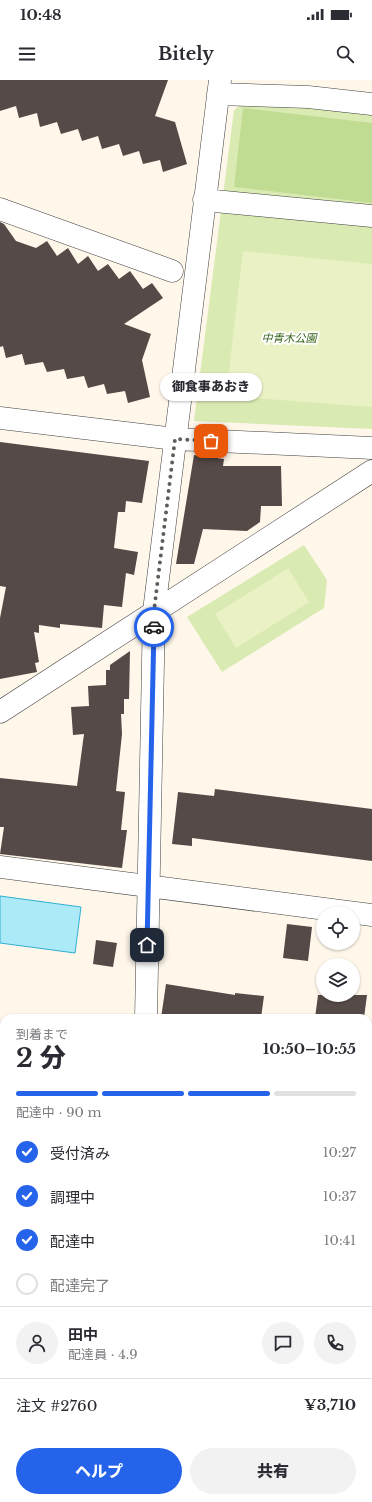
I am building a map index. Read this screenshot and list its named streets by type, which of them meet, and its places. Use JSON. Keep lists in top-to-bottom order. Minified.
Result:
{"parks":["中青木公園"],"places":["御食事あおき"],"page":{"status":"10:48","header":"Bitely","bubble":"御食事あおき","heading":["2 分","到着まで","10:50–10:55"],"panel":["田中","配達員 · 4.9","注文 #2760","¥3,710"],"bar":"配達中 · 90 m","list":[["受付済み","10:27"],["調理中","10:37"],["配達中","10:41"],"配達完了"],"buttons":["ヘルプ","共有"]}}
